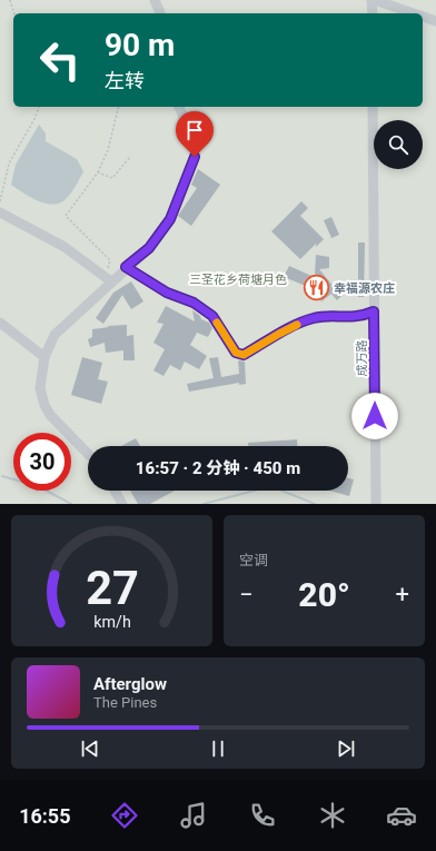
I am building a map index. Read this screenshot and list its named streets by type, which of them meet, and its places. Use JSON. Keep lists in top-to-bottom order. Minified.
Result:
{"streets":{"street":["成万路"]},"parks":["三圣花乡荷塘月色"],"places":{"restaurant":["幸福源农庄"]},"page":{"turn":["90 m","左转"],"limit":"30","trip":"16:57 · 2 分钟 · 450 m","tile":"空调","heat":["−","20°","+"],"song":["Afterglow","The Pines"],"tabs":"16:55","gauge":["27","km/h"]}}
